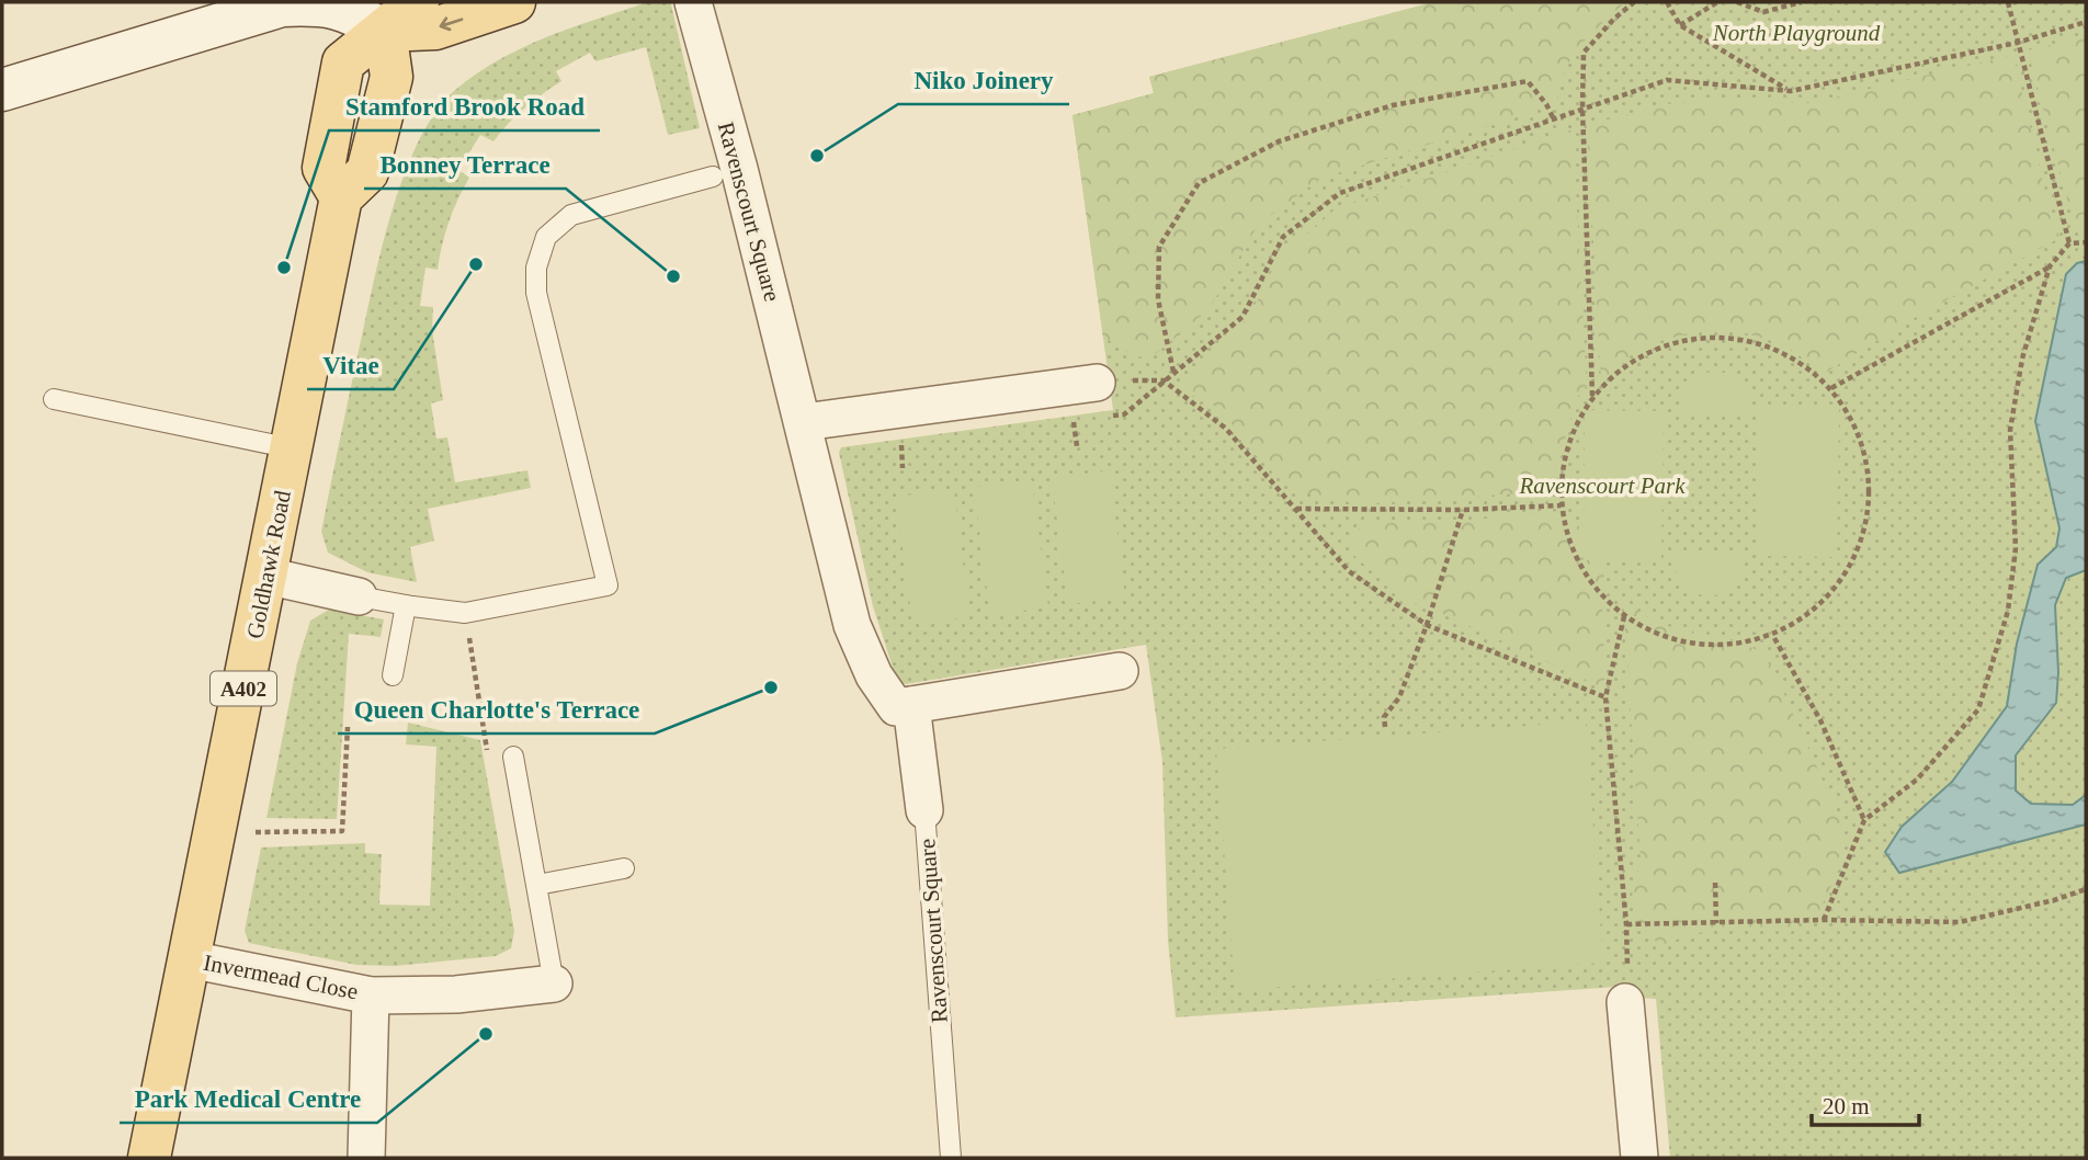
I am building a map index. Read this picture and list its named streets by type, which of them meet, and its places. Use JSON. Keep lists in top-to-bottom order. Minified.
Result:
{"streets":{"main road":["Goldhawk Road","A402"],"street":["Ravenscourt Square","Invermead Close"]},"crossings":[["Goldhawk Road","Invermead Close"]],"parks":["North Playground","Ravenscourt Park"],"places":["Niko Joinery","Vitae","Stamford Brook Road","Bonney Terrace","Queen Charlotte's Terrace","Park Medical Centre"],"scale_bar":"20 m"}
